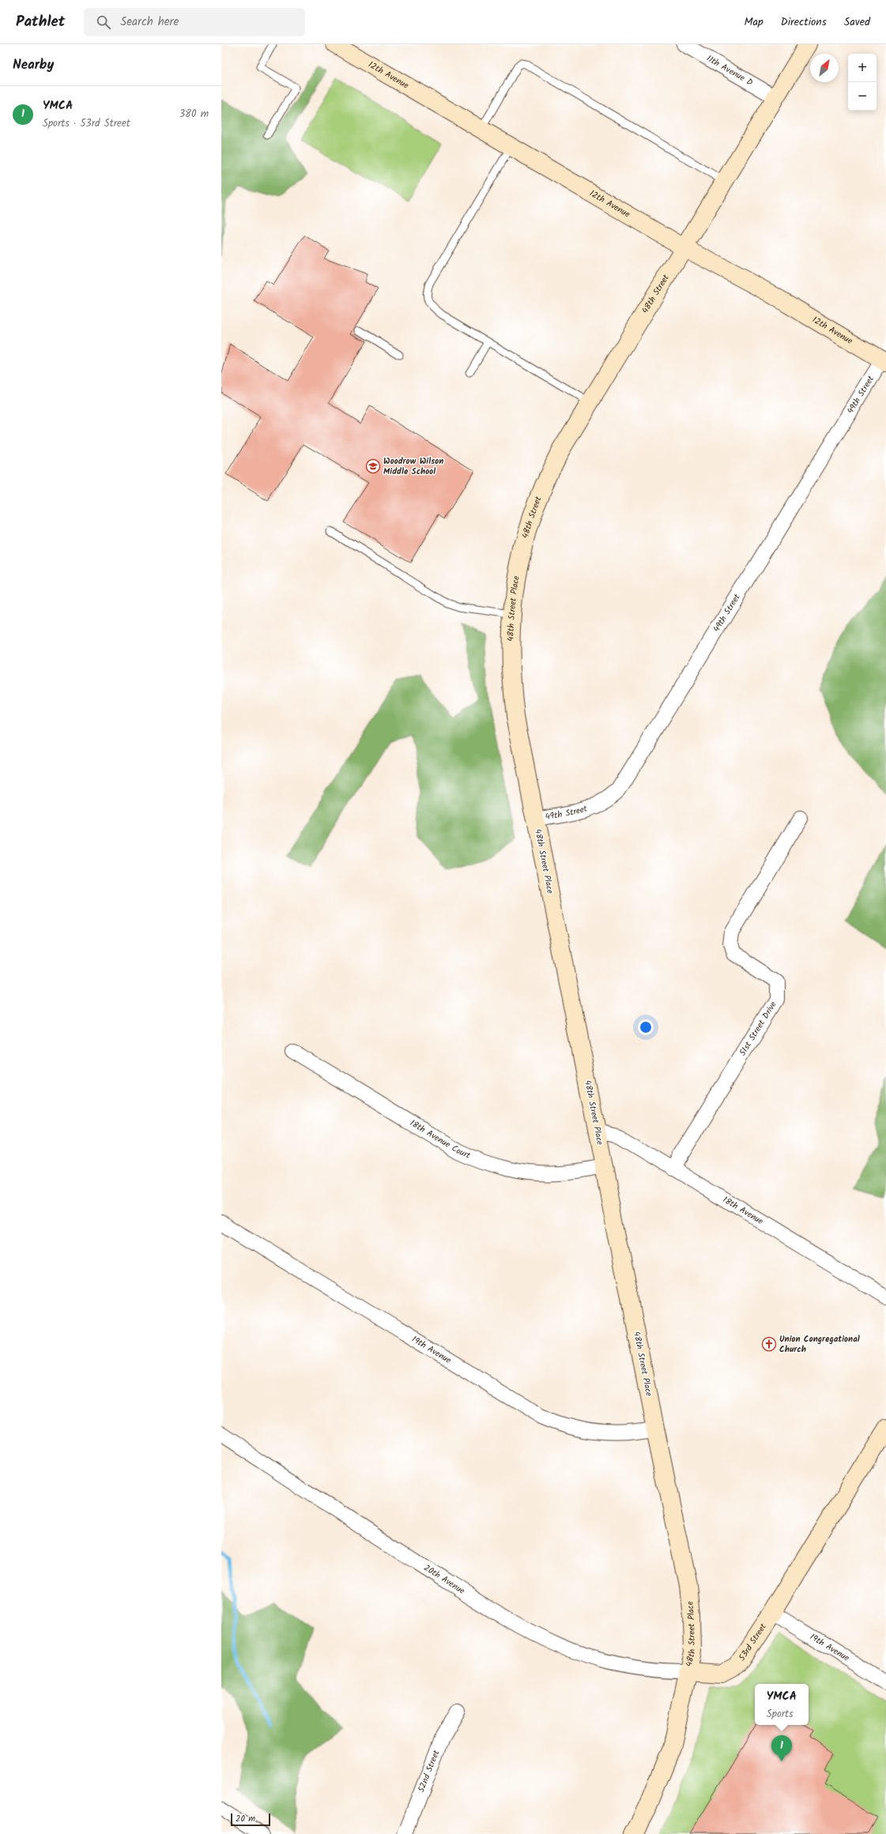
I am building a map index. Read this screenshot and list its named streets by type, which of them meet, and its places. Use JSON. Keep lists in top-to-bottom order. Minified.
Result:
{"streets":{"street":["11th Avenue D","12th Avenue","48th Street","49th Street","48th Street Place","51st Street Drive","18th Avenue Court","18th Avenue","19th Avenue","20th Avenue","53rd Street","52nd Street"]},"crossings":[["11th Avenue D","48th Street"],["12th Avenue","48th Street"],["12th Avenue","49th Street"],["48th Street","48th Street Place"],["49th Street","48th Street Place"],["48th Street Place","18th Avenue Court"],["48th Street Place","18th Avenue"],["48th Street Place","19th Avenue"],["48th Street Place","20th Avenue"],["48th Street Place","53rd Street"],["51st Street Drive","18th Avenue"],["19th Avenue","53rd Street"],["20th Avenue","53rd Street"]],"places":{"school or university":["Woodrow Wilson Middle School"],"church":["Union Congregational Church"]},"scale_bar":"20 m","north":"top right","page":{"header":"Pathlet","search":"Search here","nav":["Map","Directions","Saved"],"heading":"Nearby","map_buttons":["+","−"],"list":[{"mark":"1","name":"YMCA","note":"Sports · 53rd Street","value":"380 m"}],"popup":["YMCA","Sports"],"pins":"1","scale":"20 m"}}
